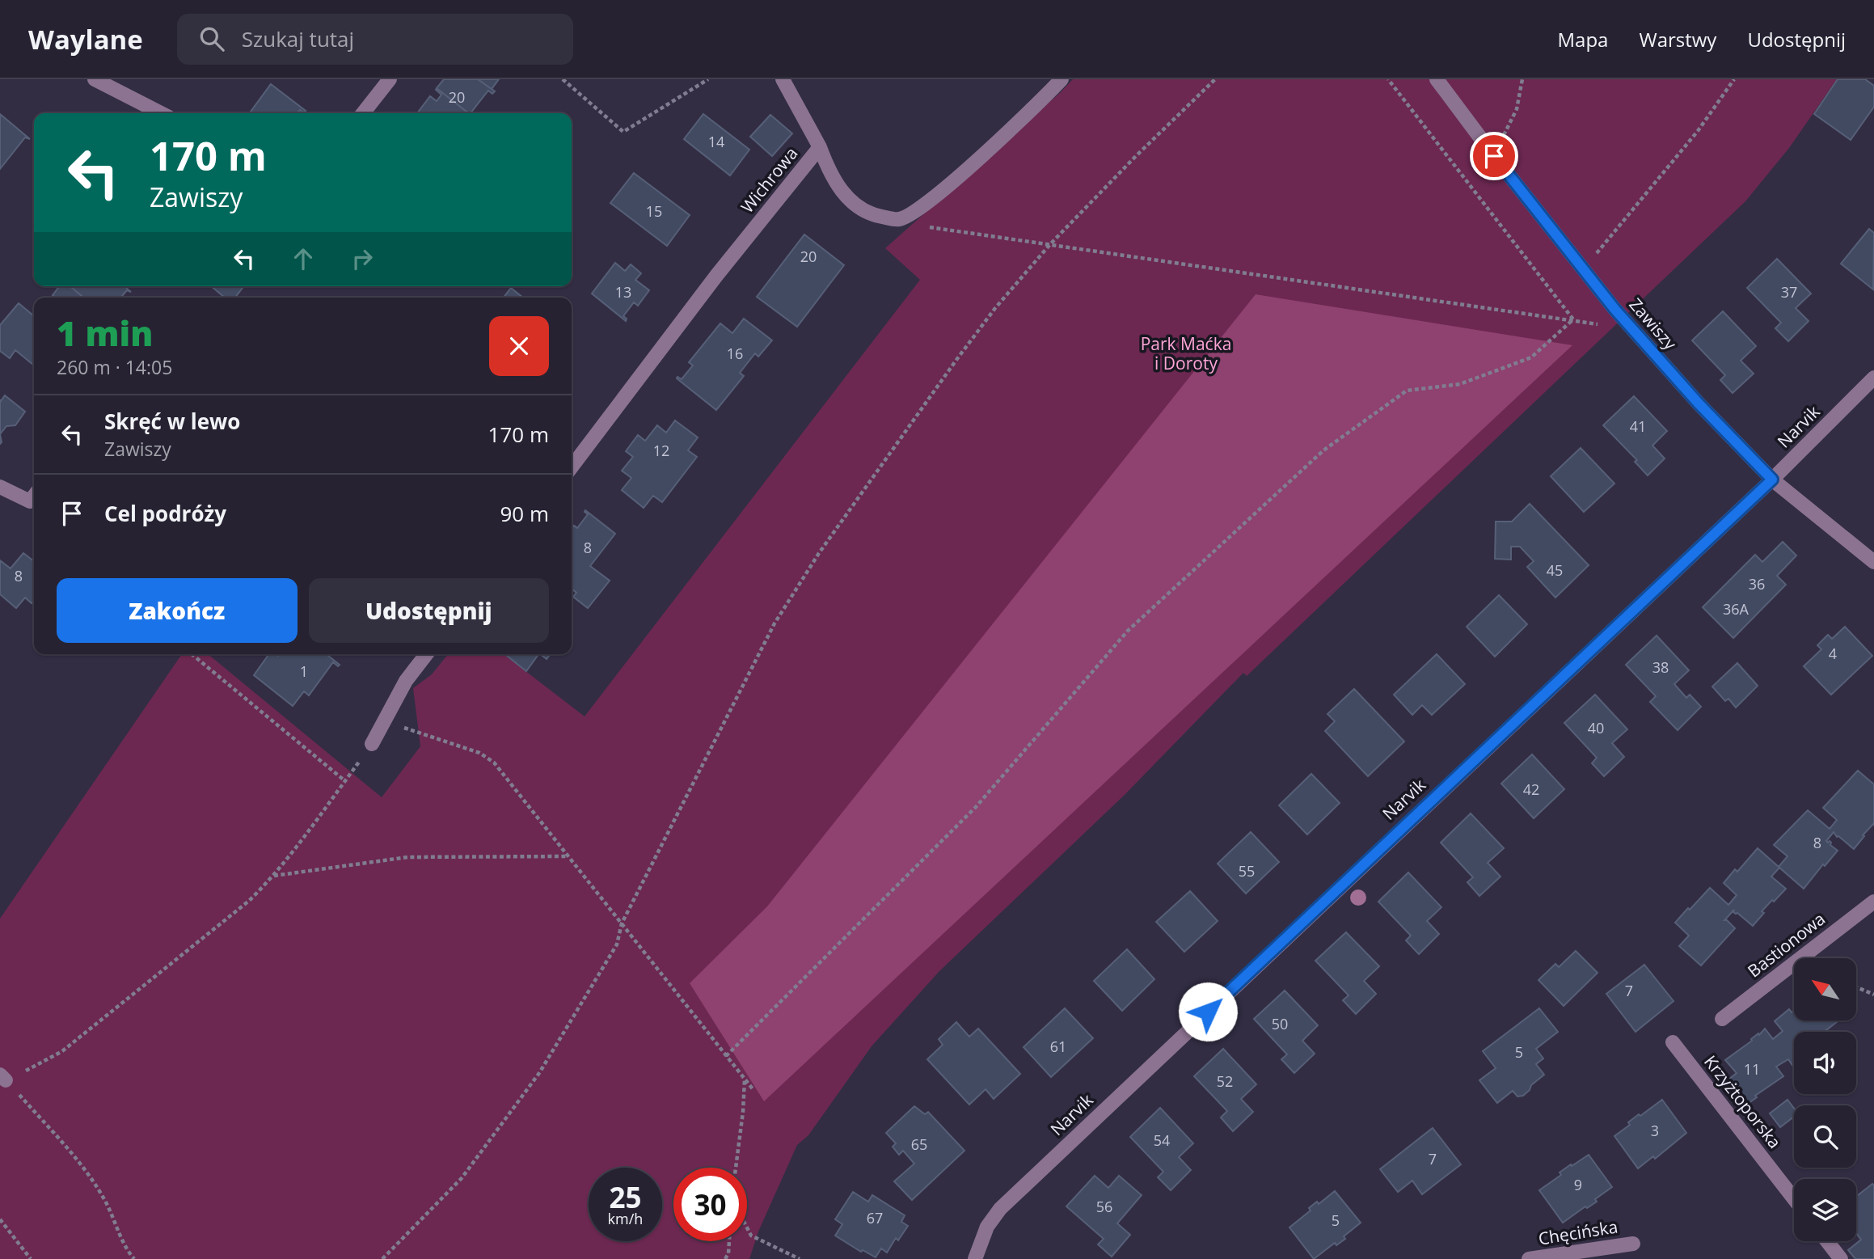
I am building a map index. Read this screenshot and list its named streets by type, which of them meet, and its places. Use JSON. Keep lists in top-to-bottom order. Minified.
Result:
{"streets":{"street":["Wichrowa","Zawiszy","Narvik","Bastionowa","Krzyżtoporska","Chęcińska"]},"crossings":[["Zawiszy","Narvik"]],"parks":["Park Maćka i Doroty"],"house_numbers":["20","14","15","20","13","37","16","41","12","8","45","8","36","36A","4","38","1","40","42","8","55","7","50","61","5","11","52","3","54","65","7","9","56","67","5"],"north":"top left","page":{"header":"Waylane","search":"Szukaj tutaj","nav":["Mapa","Warstwy","Udostępnij"],"turn":["170 m","Zawiszy"],"heading":["1 min","260 m · 14:05"],"list":[{"name":"Skręć w lewo","note":"Zawiszy","value":"170 m"},{"name":"Cel podróży","value":"90 m"}],"buttons":["Zakończ","Udostępnij"],"speed":"25 km/h","limit":"30"}}
